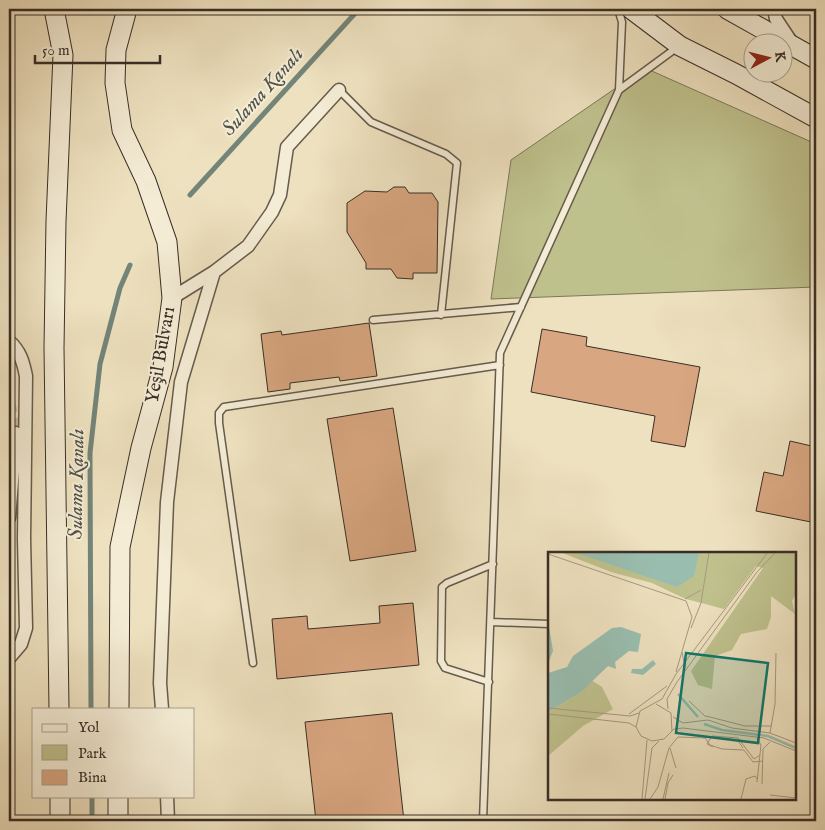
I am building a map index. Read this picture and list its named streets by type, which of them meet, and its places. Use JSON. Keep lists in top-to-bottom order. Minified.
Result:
{"streets":{"main road":["Yeşil Bulvarı"]},"water":["Sulama Kanalı"],"legend":["Yol","Park","Bina"],"scale_bar":"50 m","north":"right"}
